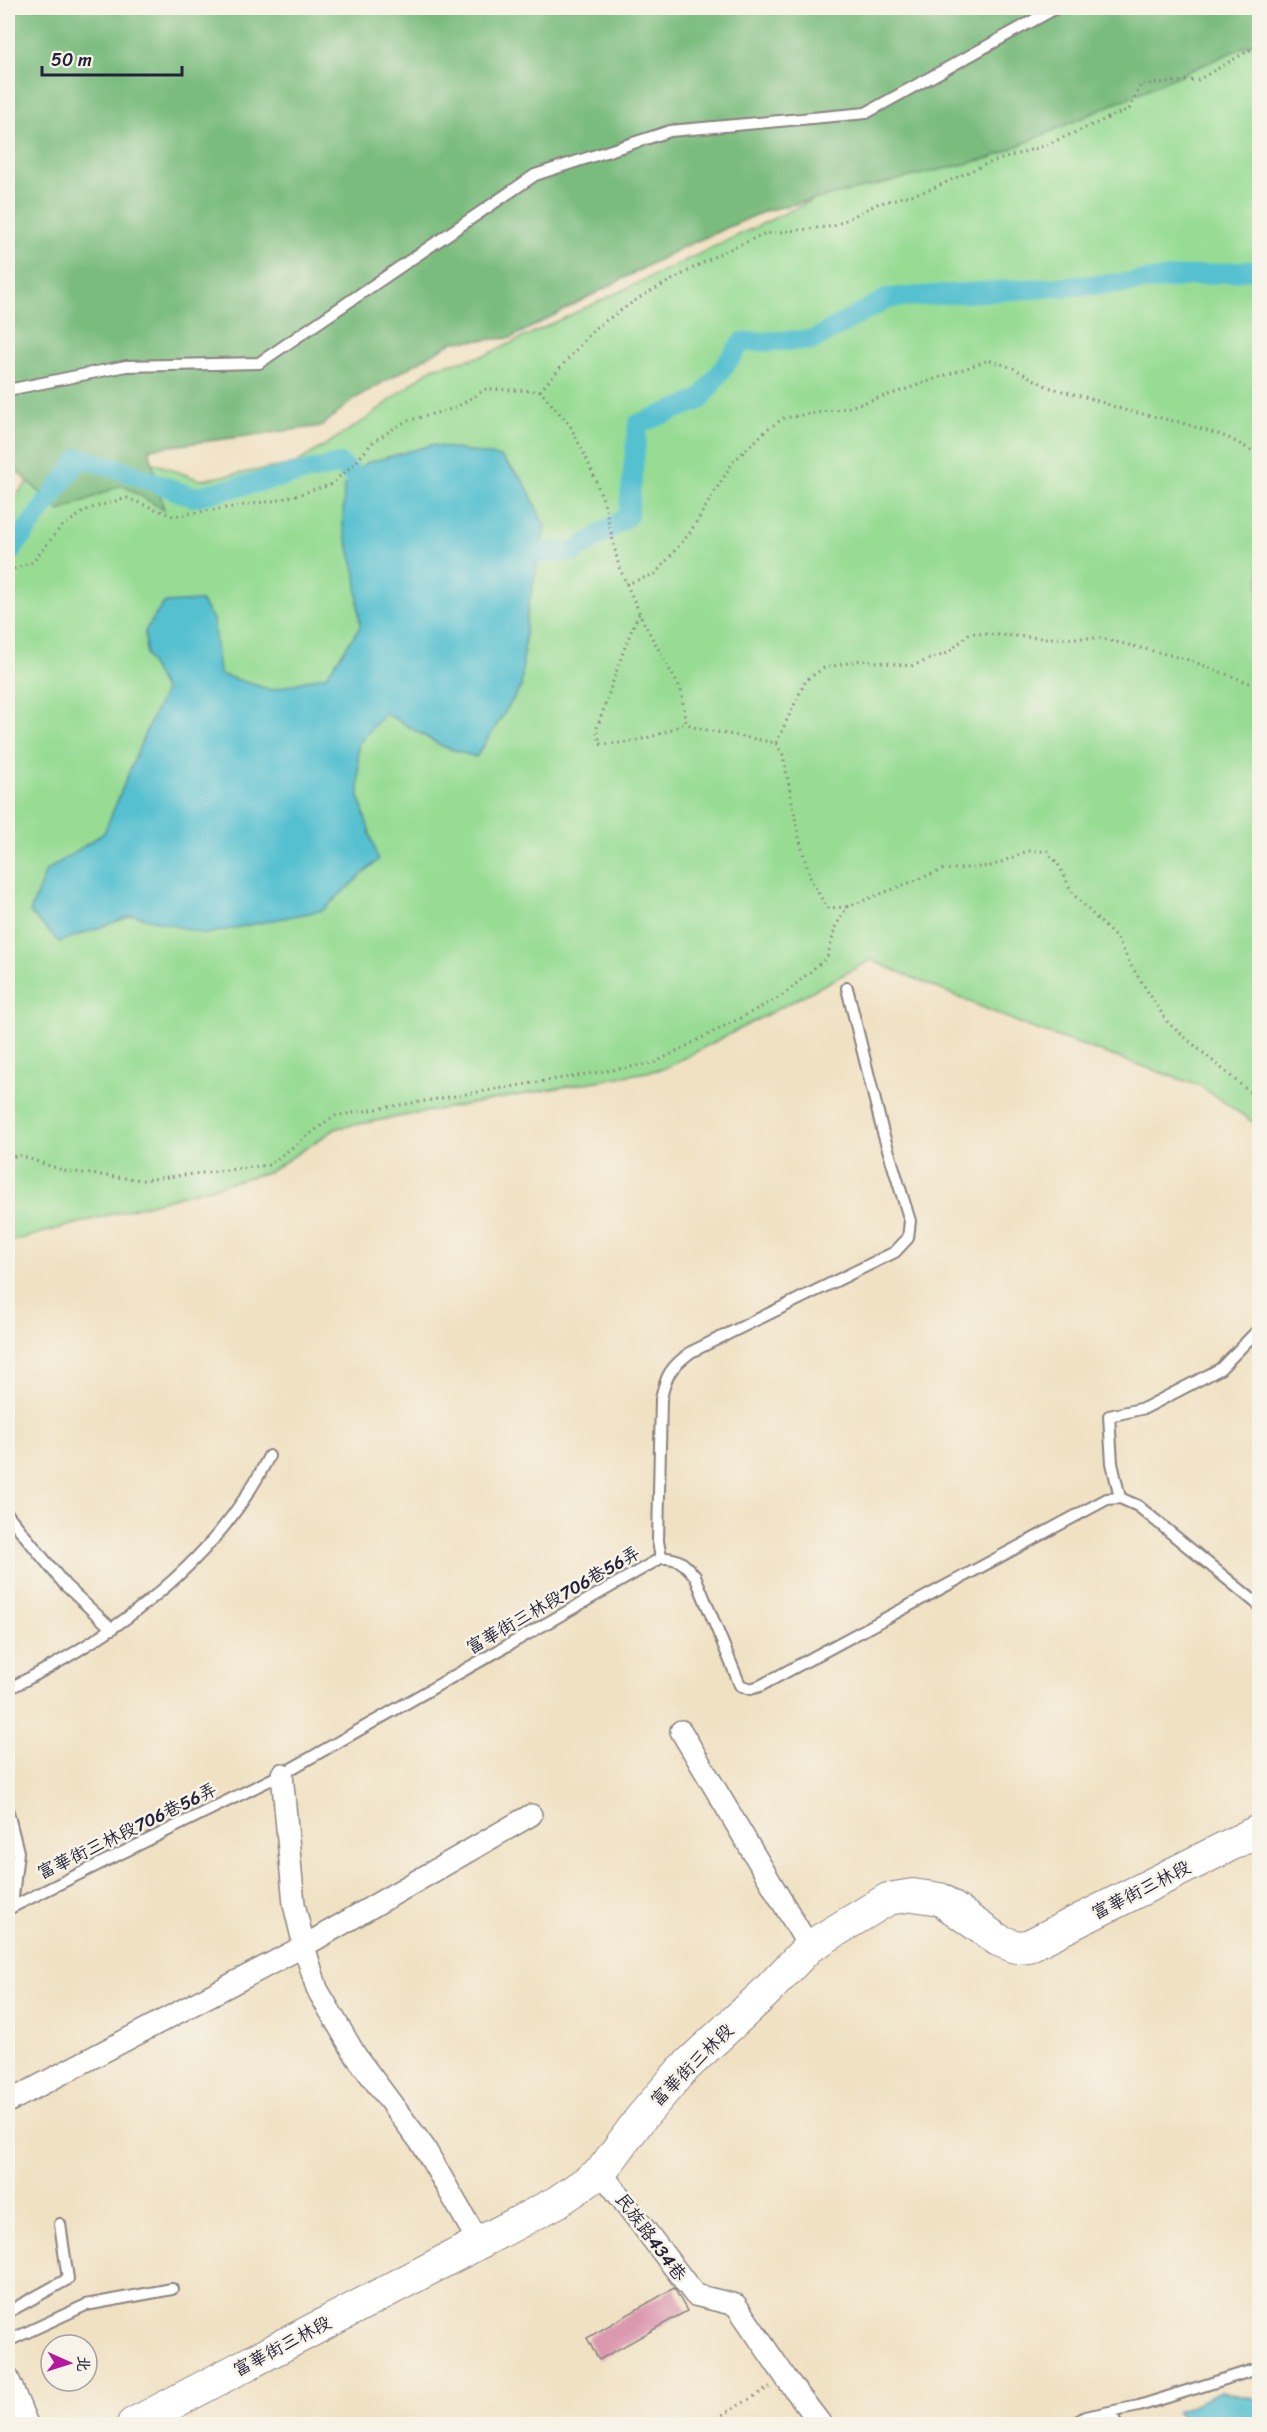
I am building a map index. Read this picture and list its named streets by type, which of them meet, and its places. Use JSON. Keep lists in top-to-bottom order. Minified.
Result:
{"streets":{"street":["富華街三林段","民族路434巷"],"lane":["富華街三林段706巷56弄"]},"crossings":[["富華街三林段","民族路434巷"]],"scale_bar":"50 m","north":"right"}
